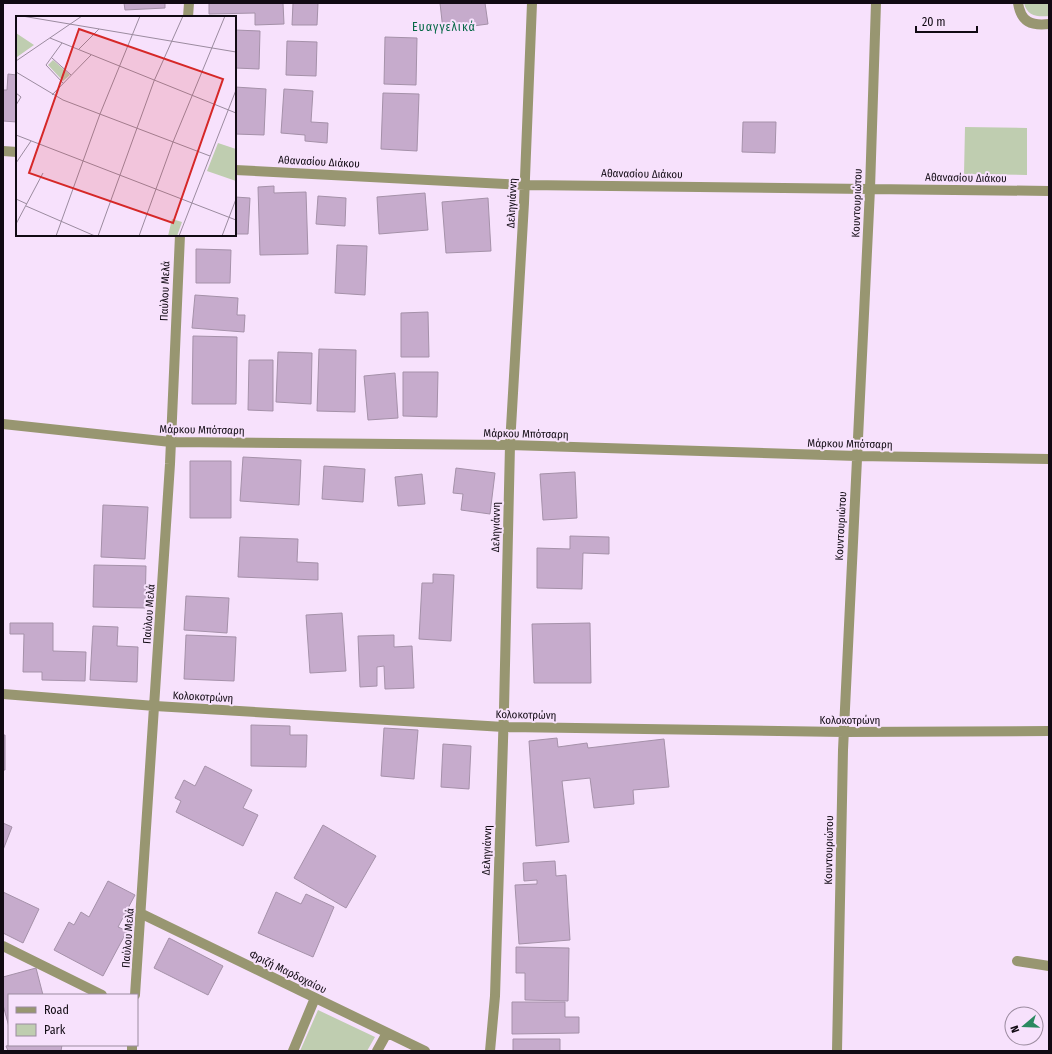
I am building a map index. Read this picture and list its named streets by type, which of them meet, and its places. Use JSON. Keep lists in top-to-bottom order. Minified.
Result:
{"streets":{"street":["Αθανασίου Διάκου","Δεληγιάννη","Κουντουριώτου","Παύλου Μελά","Μάρκου Μπότσαρη","Κολοκοτρώνη","Φριζή Μαρδοχαίου"]},"crossings":[["Αθανασίου Διάκου","Δεληγιάννη"],["Αθανασίου Διάκου","Κουντουριώτου"],["Δεληγιάννη","Μάρκου Μπότσαρη"],["Δεληγιάννη","Κολοκοτρώνη"],["Κουντουριώτου","Μάρκου Μπότσαρη"],["Κουντουριώτου","Κολοκοτρώνη"],["Παύλου Μελά","Μάρκου Μπότσαρη"],["Παύλου Μελά","Κολοκοτρώνη"],["Παύλου Μελά","Φριζή Μαρδοχαίου"]],"districts":["Ευαγγελικά"],"legend":["Road","Park"],"scale_bar":"20 m","north":"left"}
